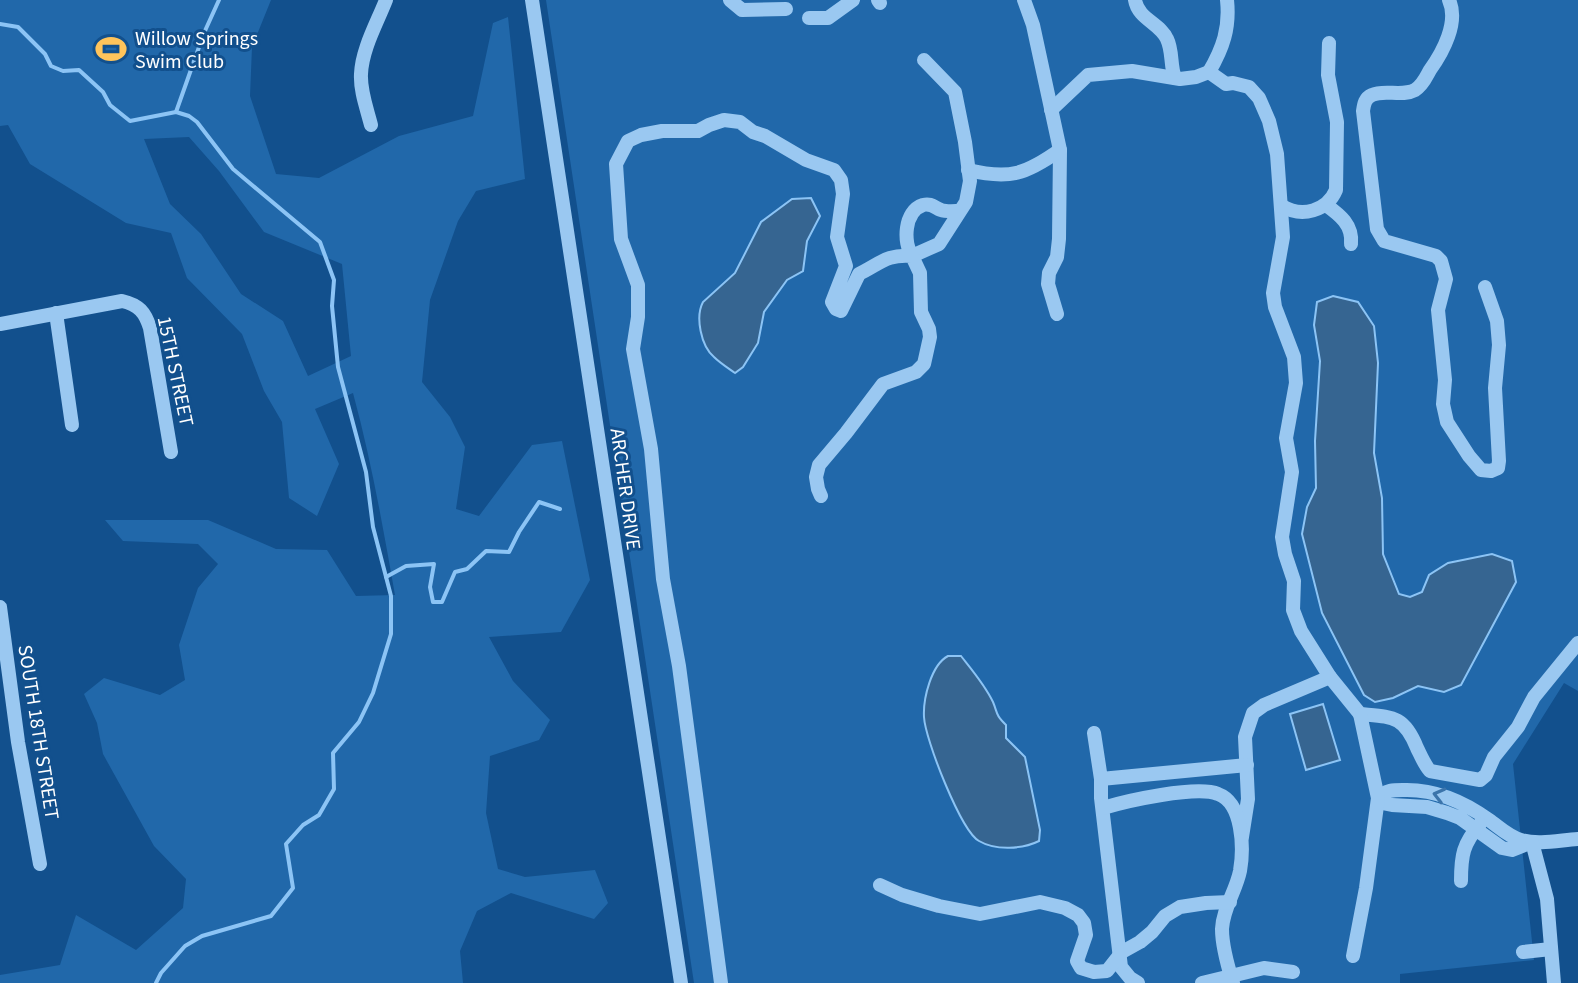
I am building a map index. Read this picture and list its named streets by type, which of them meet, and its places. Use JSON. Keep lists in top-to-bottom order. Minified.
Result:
{"streets":{"street":["15TH STREET","ARCHER DRIVE","SOUTH 18TH STREET"]},"places":{"sports":["Willow Springs Swim Club"]}}
